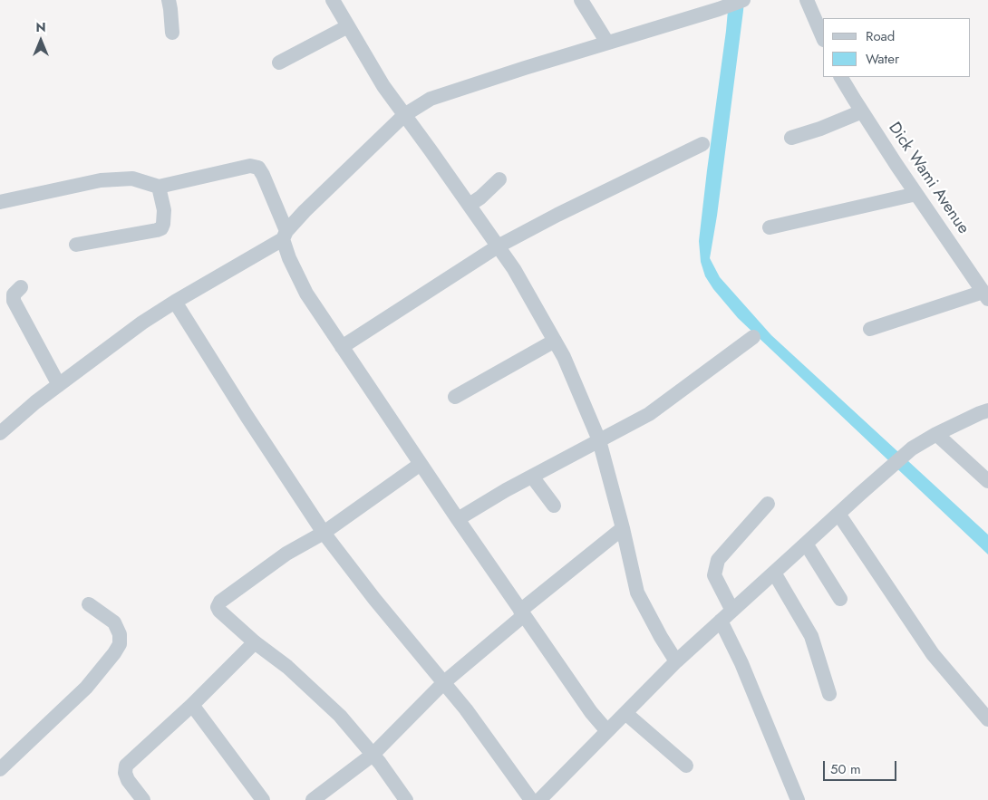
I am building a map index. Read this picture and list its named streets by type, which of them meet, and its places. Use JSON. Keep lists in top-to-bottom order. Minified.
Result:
{"streets":{"street":["Dick Wami Avenue"]},"legend":["Road","Water"],"scale_bar":"50 m","north":"top"}
